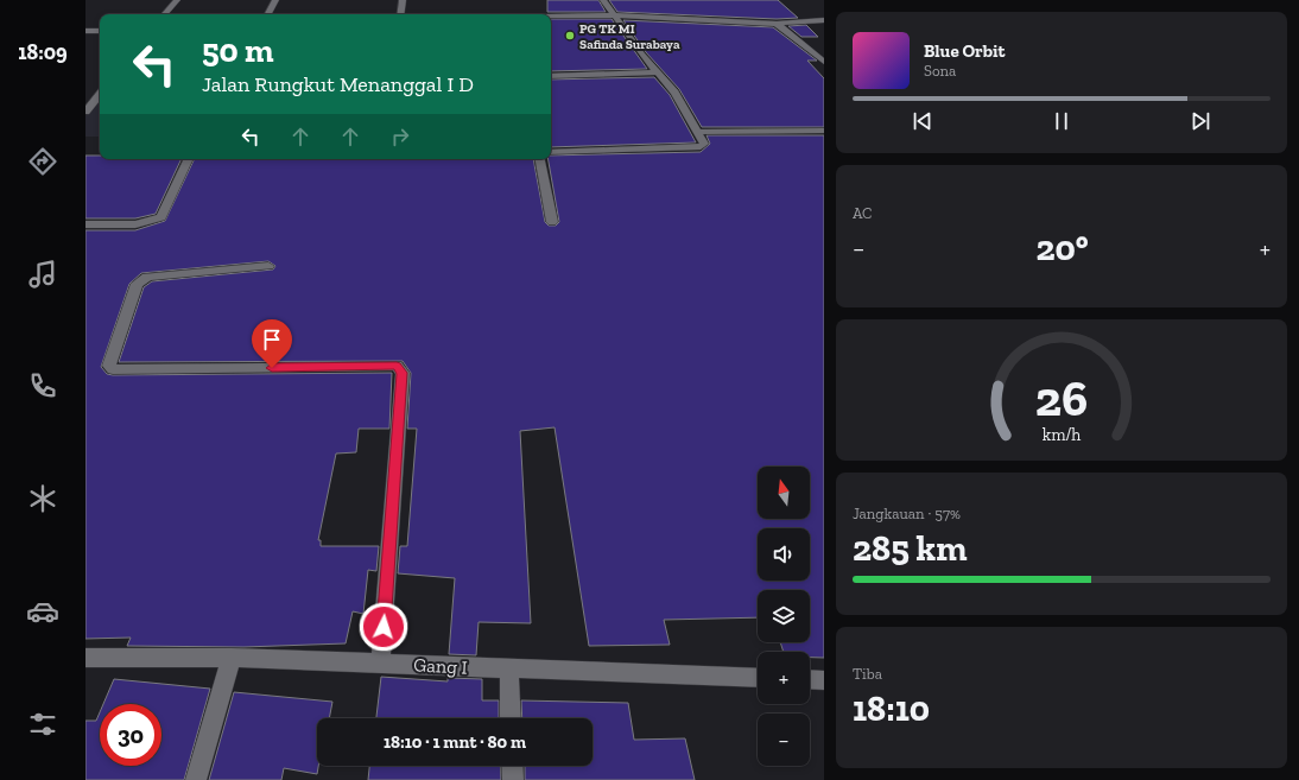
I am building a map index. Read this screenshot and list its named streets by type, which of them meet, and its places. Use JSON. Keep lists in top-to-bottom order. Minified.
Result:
{"streets":{"street":["Gang I"]},"places":["PG TK MI Safinda Surabaya"],"north":"top","page":{"tabs":"18:09","turn":["50 m","Jalan Rungkut Menanggal I D"],"song":["Blue Orbit","Sona"],"tile":["AC",["Jangkauan · 57%","285 km"],["Tiba","18:10"]],"heat":["−","20°","+"],"map_buttons":["+","−"],"limit":"30","trip":"18:10 · 1 mnt · 80 m","gauge":["26","km/h"]}}
